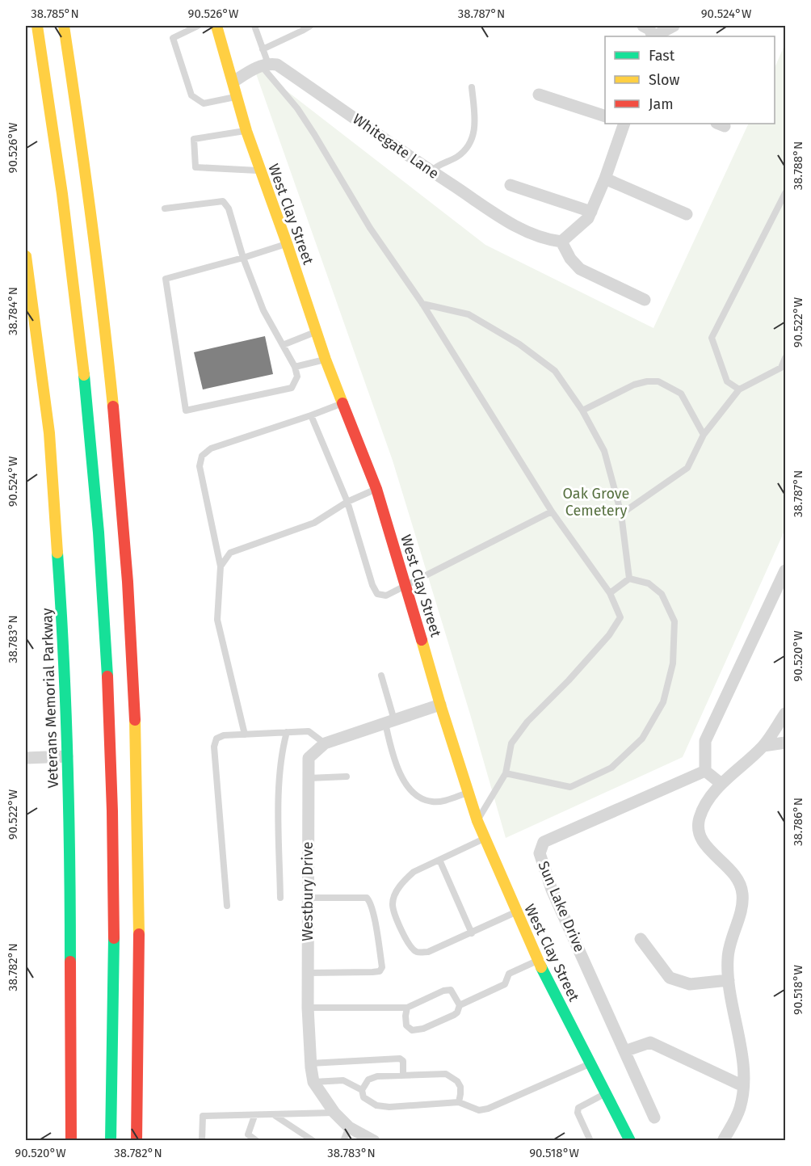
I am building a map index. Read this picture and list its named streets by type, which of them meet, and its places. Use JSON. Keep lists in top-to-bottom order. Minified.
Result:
{"streets":{"main road":["West Clay Street","Veterans Memorial Parkway"],"street":["Whitegate Lane","Westbury Drive","Sun Lake Drive"]},"crossings":[["West Clay Street","Westbury Drive"]],"parks":["Oak Grove Cemetery"],"legend":["Fast","Slow","Jam"],"coordinates":["38.785°N","90.526°W","38.787°N","90.524°W","38.788°N","38.784°N","90.522°W","38.783°N","90.520°W","38.786°N","38.782°N","90.518°W"]}
